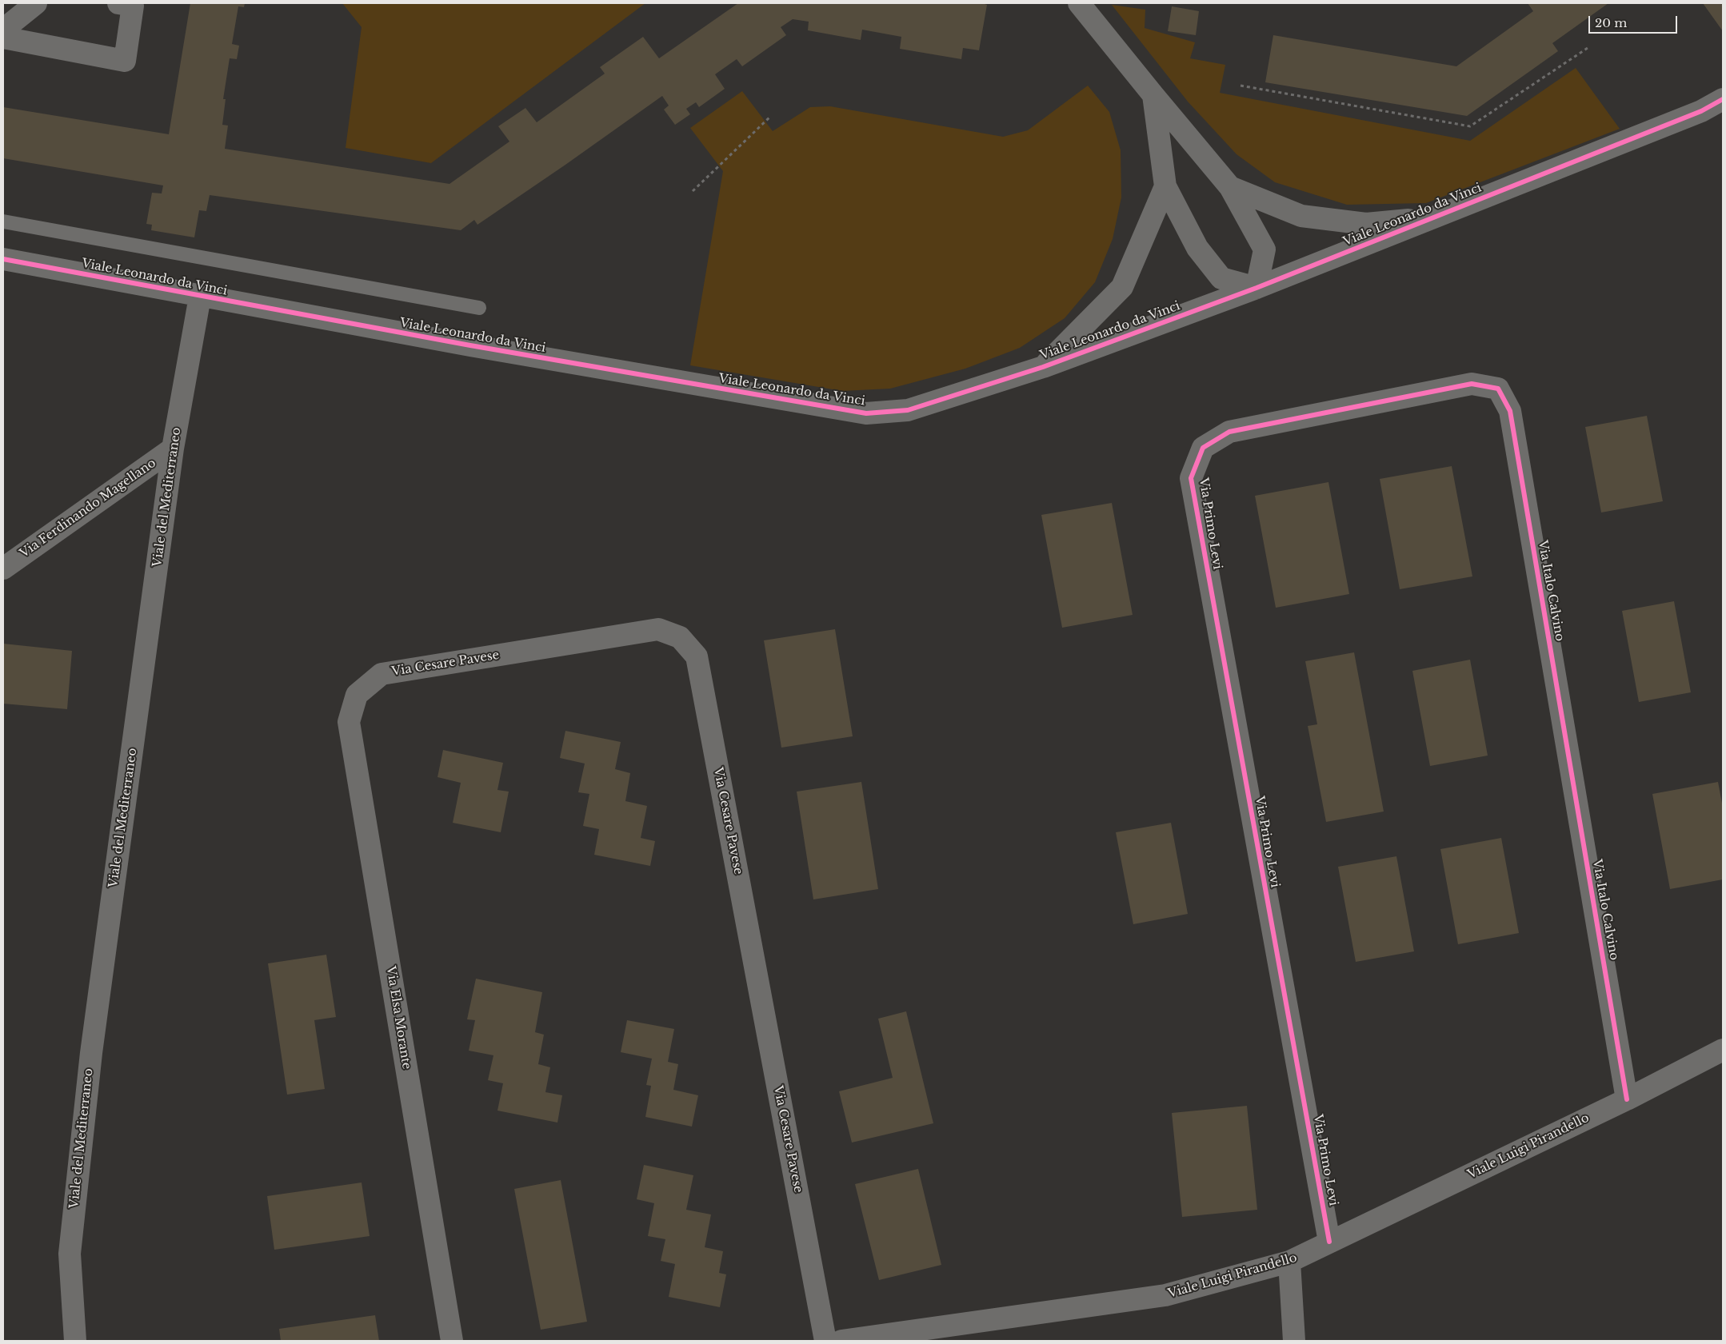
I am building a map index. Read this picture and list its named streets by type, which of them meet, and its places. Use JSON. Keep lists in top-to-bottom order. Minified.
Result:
{"streets":{"street":["Viale Leonardo da Vinci","Viale del Mediterraneo","Via Ferdinando Magellano","Via Primo Levi","Via Italo Calvino","Via Cesare Pavese","Via Elsa Morante","Viale Luigi Pirandello"]},"crossings":[["Viale Leonardo da Vinci","Viale del Mediterraneo"],["Viale del Mediterraneo","Via Ferdinando Magellano"],["Via Primo Levi","Via Italo Calvino"],["Via Primo Levi","Viale Luigi Pirandello"],["Via Italo Calvino","Viale Luigi Pirandello"],["Via Cesare Pavese","Via Elsa Morante"]],"scale_bar":"20 m"}
